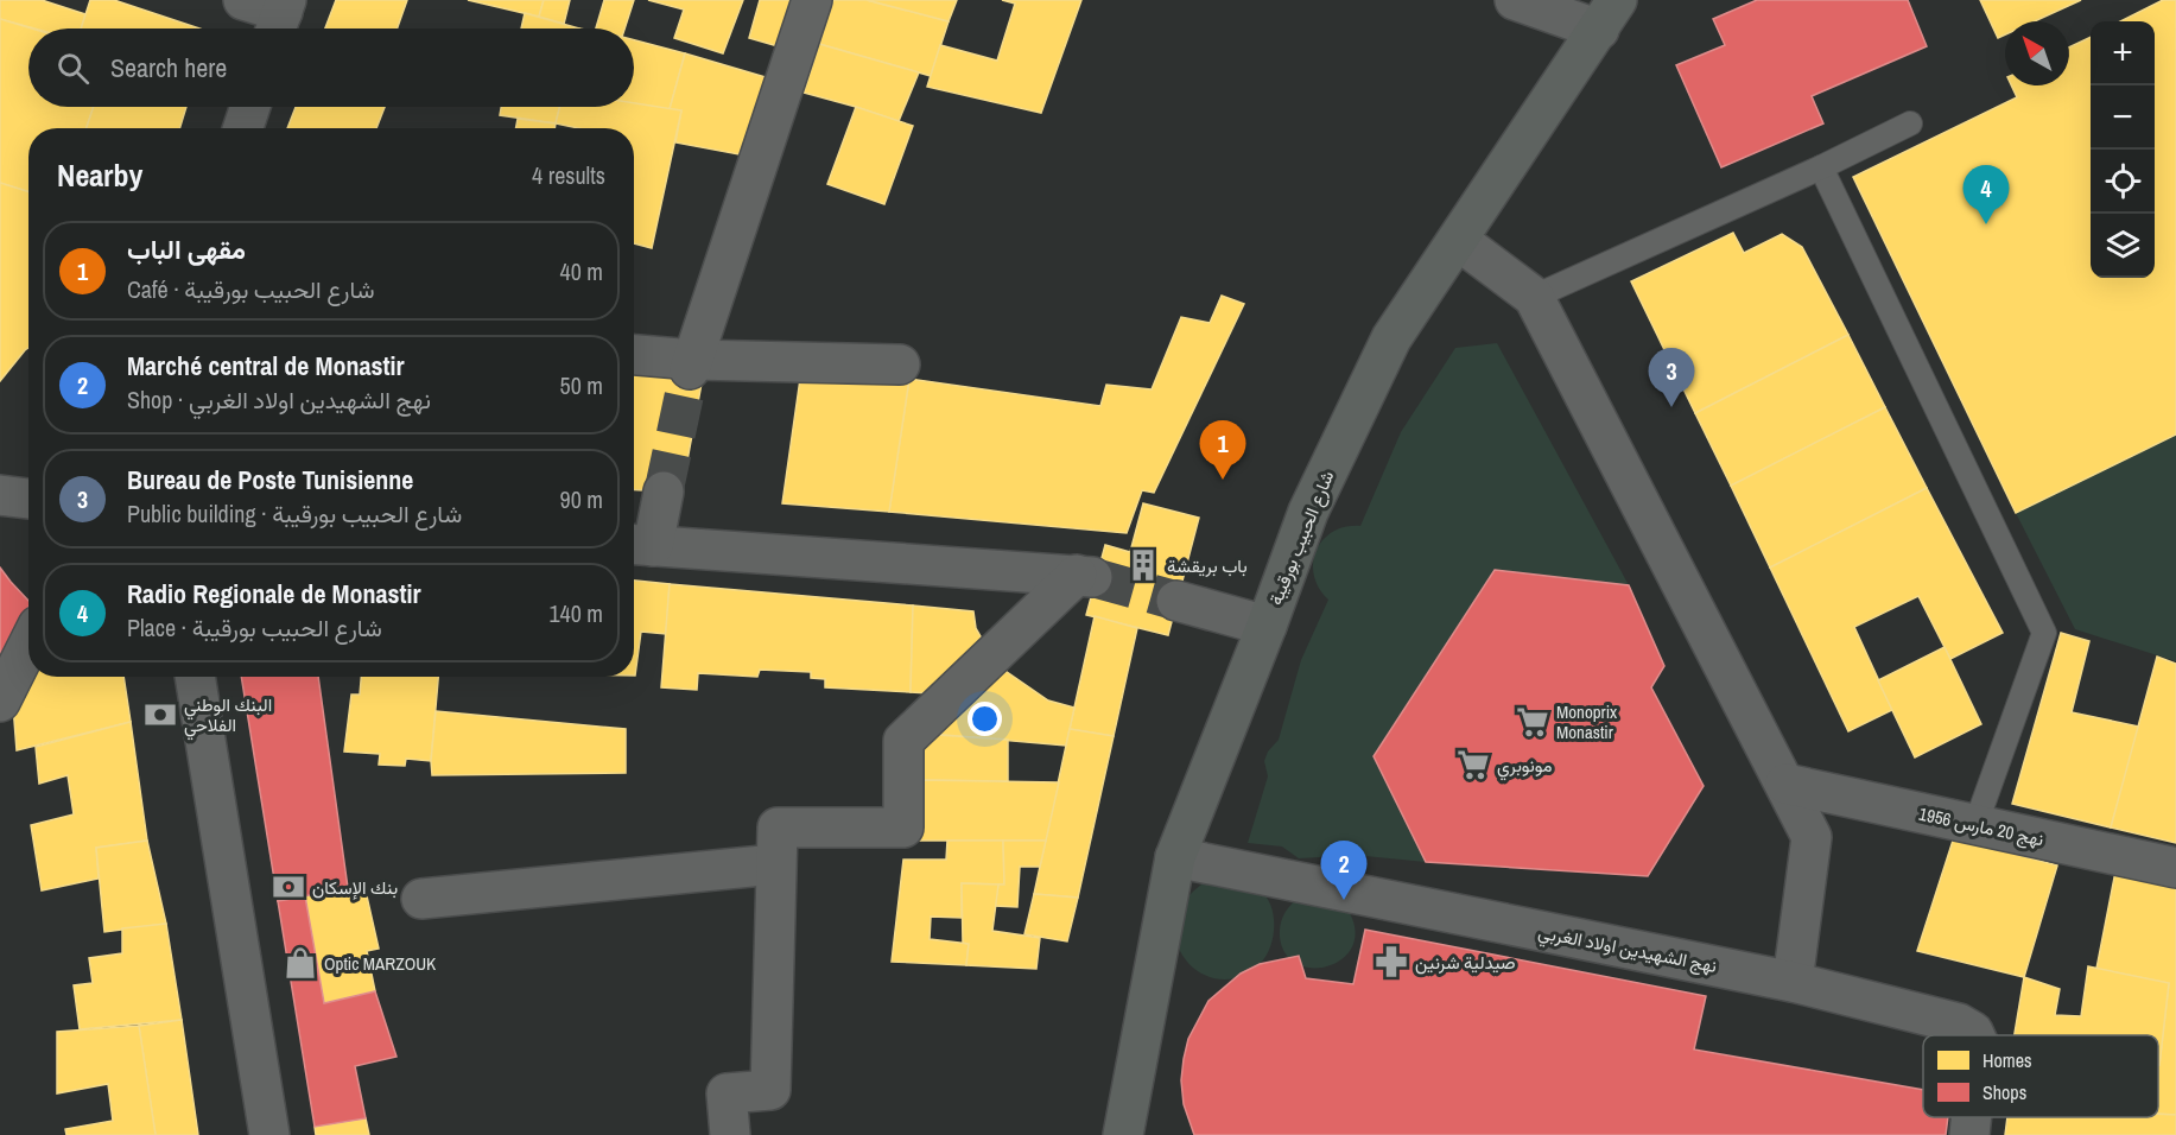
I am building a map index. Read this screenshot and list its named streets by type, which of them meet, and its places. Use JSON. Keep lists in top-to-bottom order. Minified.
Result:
{"streets":{"street":["شارع الحبيب بورقيبة","نهج 20 مارس 1956","نهج الشهيدين اولاد الغربي"]},"crossings":[["شارع الحبيب بورقيبة","نهج الشهيدين اولاد الغربي"]],"places":{"building":["باب بريقشة"],"bank":["البنك الوطني الفلاحي","بنك الإسكان"],"supermarket":["Monoprix Monastir","مونوبري"],"pharmacy":["صيدلية شرنين"],"shop":["Optic MARZOUK"]},"legend":["Homes","Shops"],"north":"top left","page":{"map_buttons":["+","−"],"search":"Search here","heading":["Nearby","4 results"],"pins":["4","3","1","2"],"list":[{"mark":"1","name":"مقهى الباب","note":"Café · شارع الحبيب بورقيبة","value":"40 m"},{"mark":"2","name":"Marché central de Monastir","note":"Shop · نهج الشهيدين اولاد الغربي","value":"50 m"},{"mark":"3","name":"Bureau de Poste Tunisienne","note":"Public building · شارع الحبيب بورقيبة","value":"90 m"},{"mark":"4","name":"Radio Regionale de Monastir","note":"Place · شارع الحبيب بورقيبة","value":"140 m"}]}}
